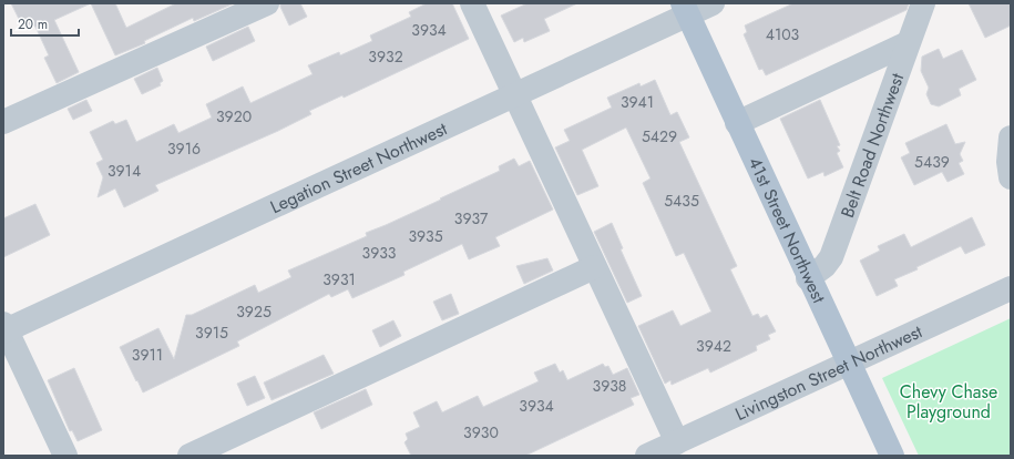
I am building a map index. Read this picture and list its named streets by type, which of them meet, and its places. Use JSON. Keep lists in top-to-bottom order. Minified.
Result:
{"streets":{"main road":["41st Street Northwest"],"street":["Belt Road Northwest","Legation Street Northwest","Livingston Street Northwest"]},"crossings":[["Belt Road Northwest","41st Street Northwest"],["Legation Street Northwest","41st Street Northwest"],["41st Street Northwest","Livingston Street Northwest"]],"parks":["Chevy Chase Playground"],"house_numbers":["3934","4103","3932","3941","3920","5429","3916","5439","3914","5435","3937","3935","3933","3931","3925","3915","3942","3911","3938","3934","3930"],"scale_bar":"20 m"}
